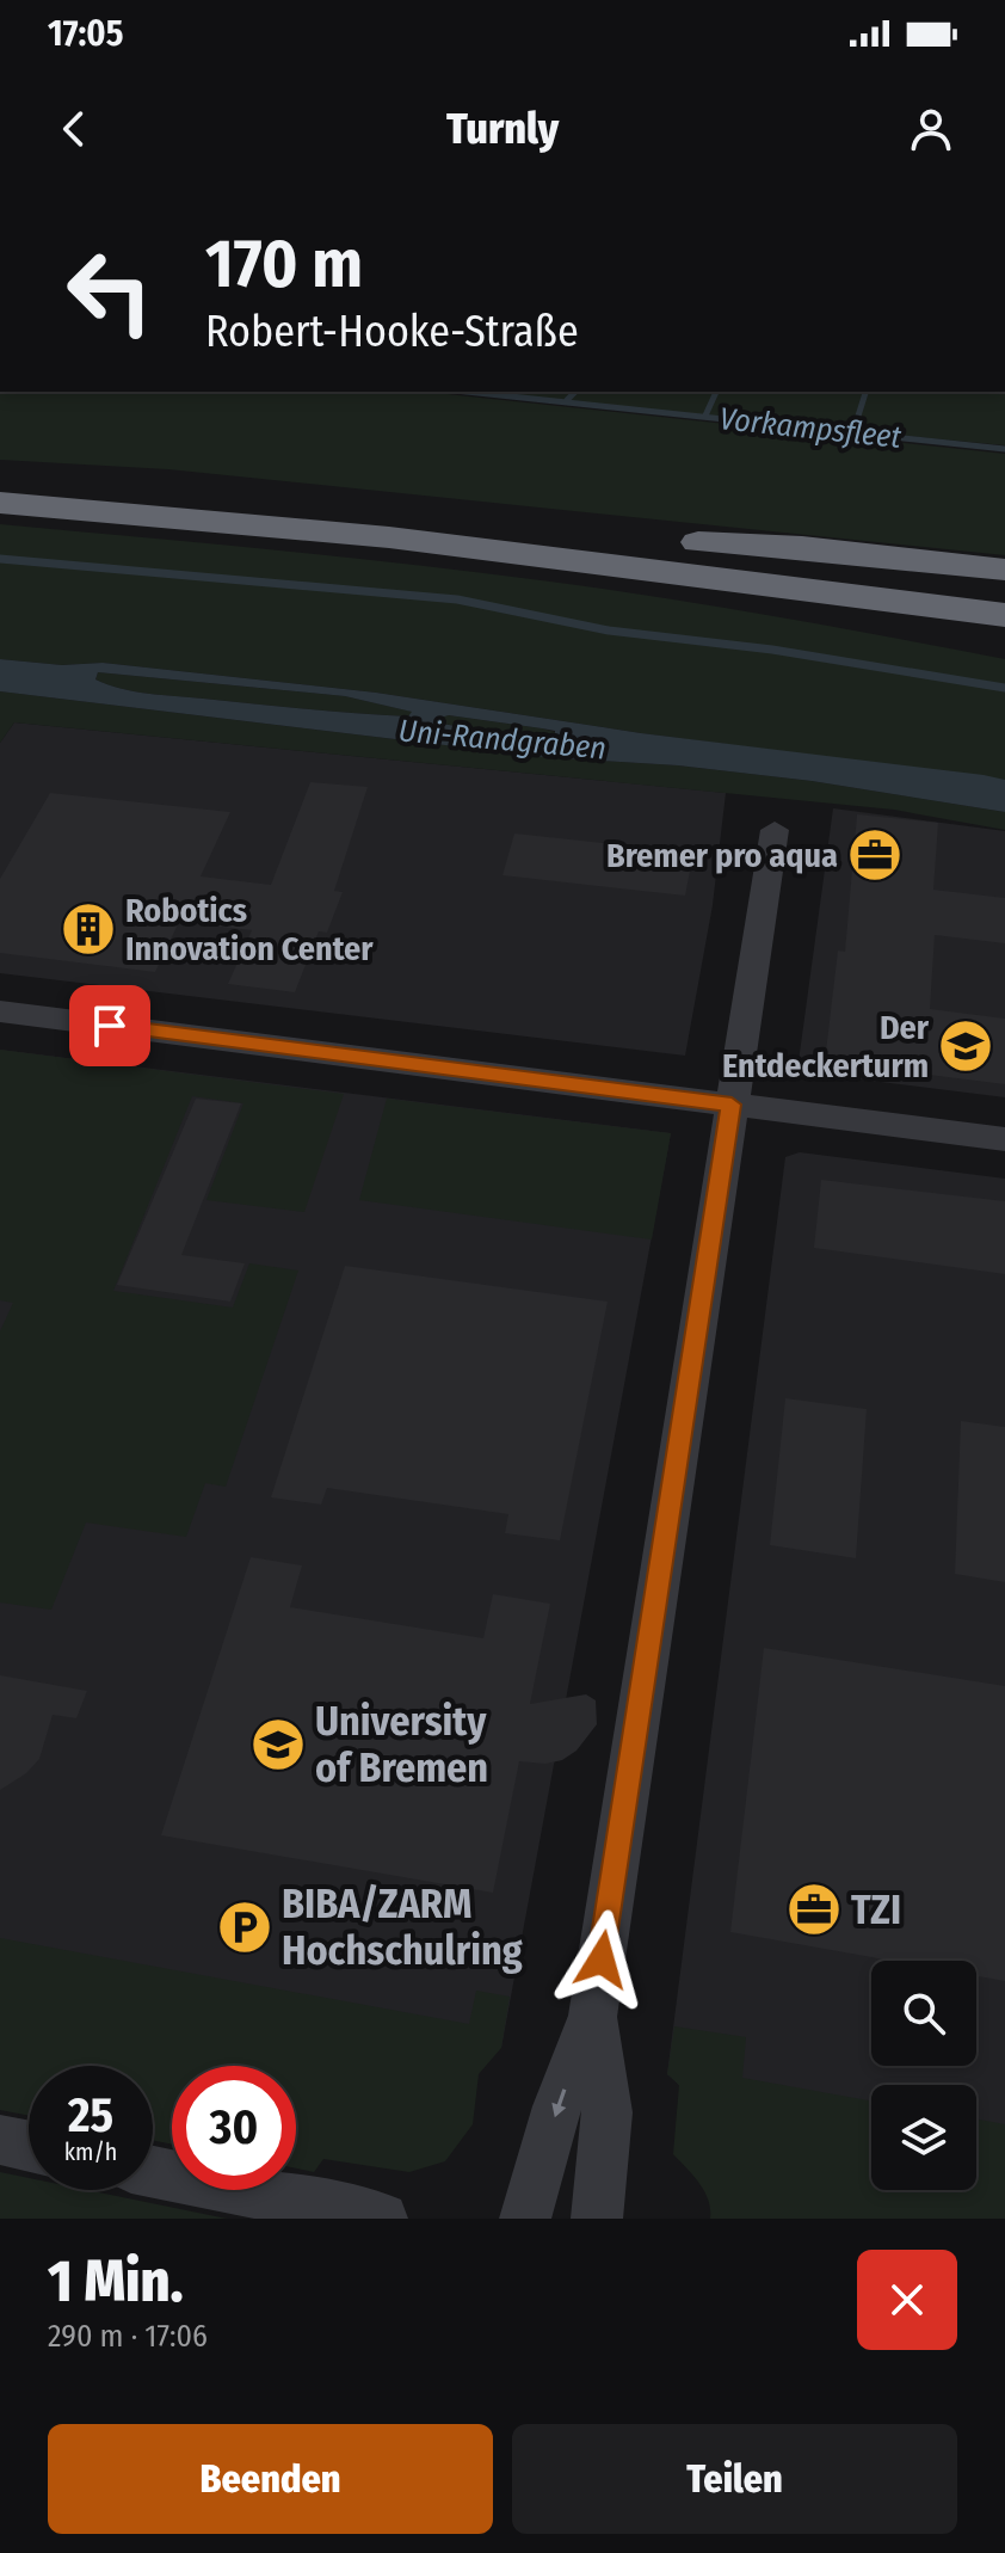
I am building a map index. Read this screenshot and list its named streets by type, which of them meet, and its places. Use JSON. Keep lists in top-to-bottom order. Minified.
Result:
{"water":["Vorkampsfleet","Uni-Randgraben"],"places":{"office":["Bremer pro aqua","TZI"],"building":["Robotics Innovation Center"],"school or university":["Der Entdeckerturm","University of Bremen"],"parking":["BIBA/ZARM Hochschulring"]},"page":{"status":"17:05","header":"Turnly","turn":["170 m","Robert-Hooke-Straße"],"speed":"25 km/h","limit":"30","heading":["1 Min.","290 m · 17:06"],"buttons":["Beenden","Teilen"]}}
